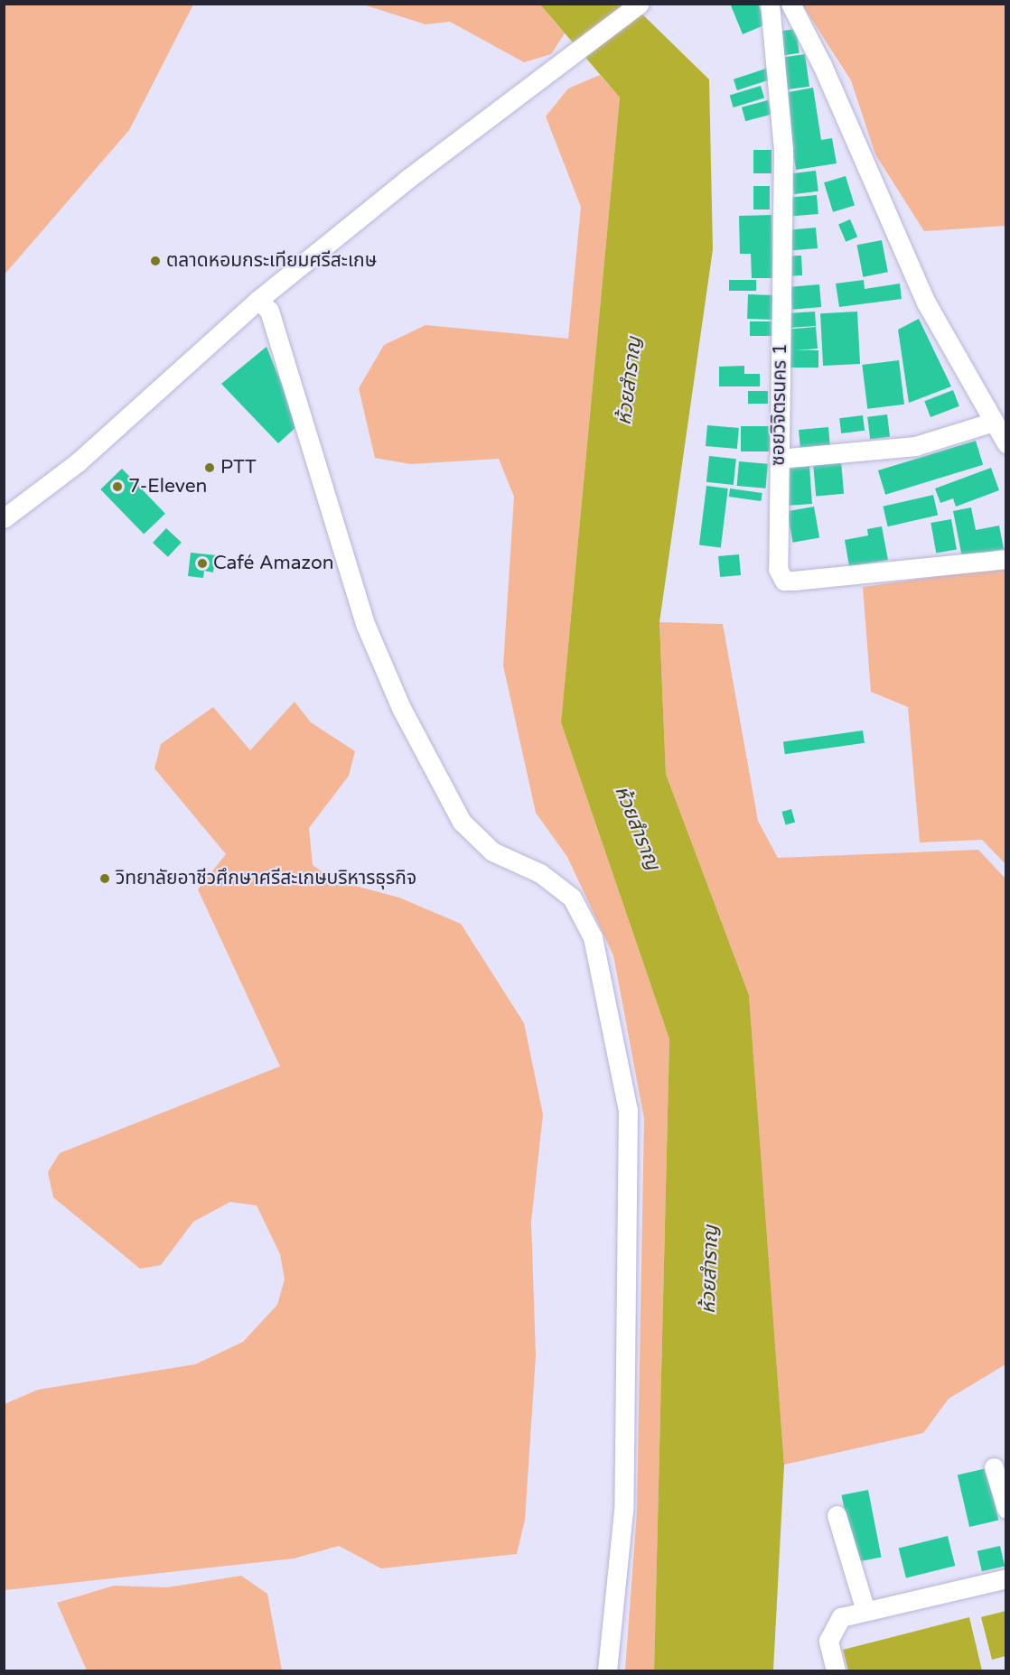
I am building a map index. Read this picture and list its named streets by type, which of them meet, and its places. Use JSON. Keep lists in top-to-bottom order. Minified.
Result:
{"streets":{"street":["ซอยวิจิตรนคร 1"]},"water":["ห้วยสำราญ"],"places":["ตลาดหอมกระเทียมศรีสะเกษ","PTT","7-Eleven","Café Amazon","วิทยาลัยอาชีวศึกษาศรีสะเกษบริหารธุรกิจ"]}
